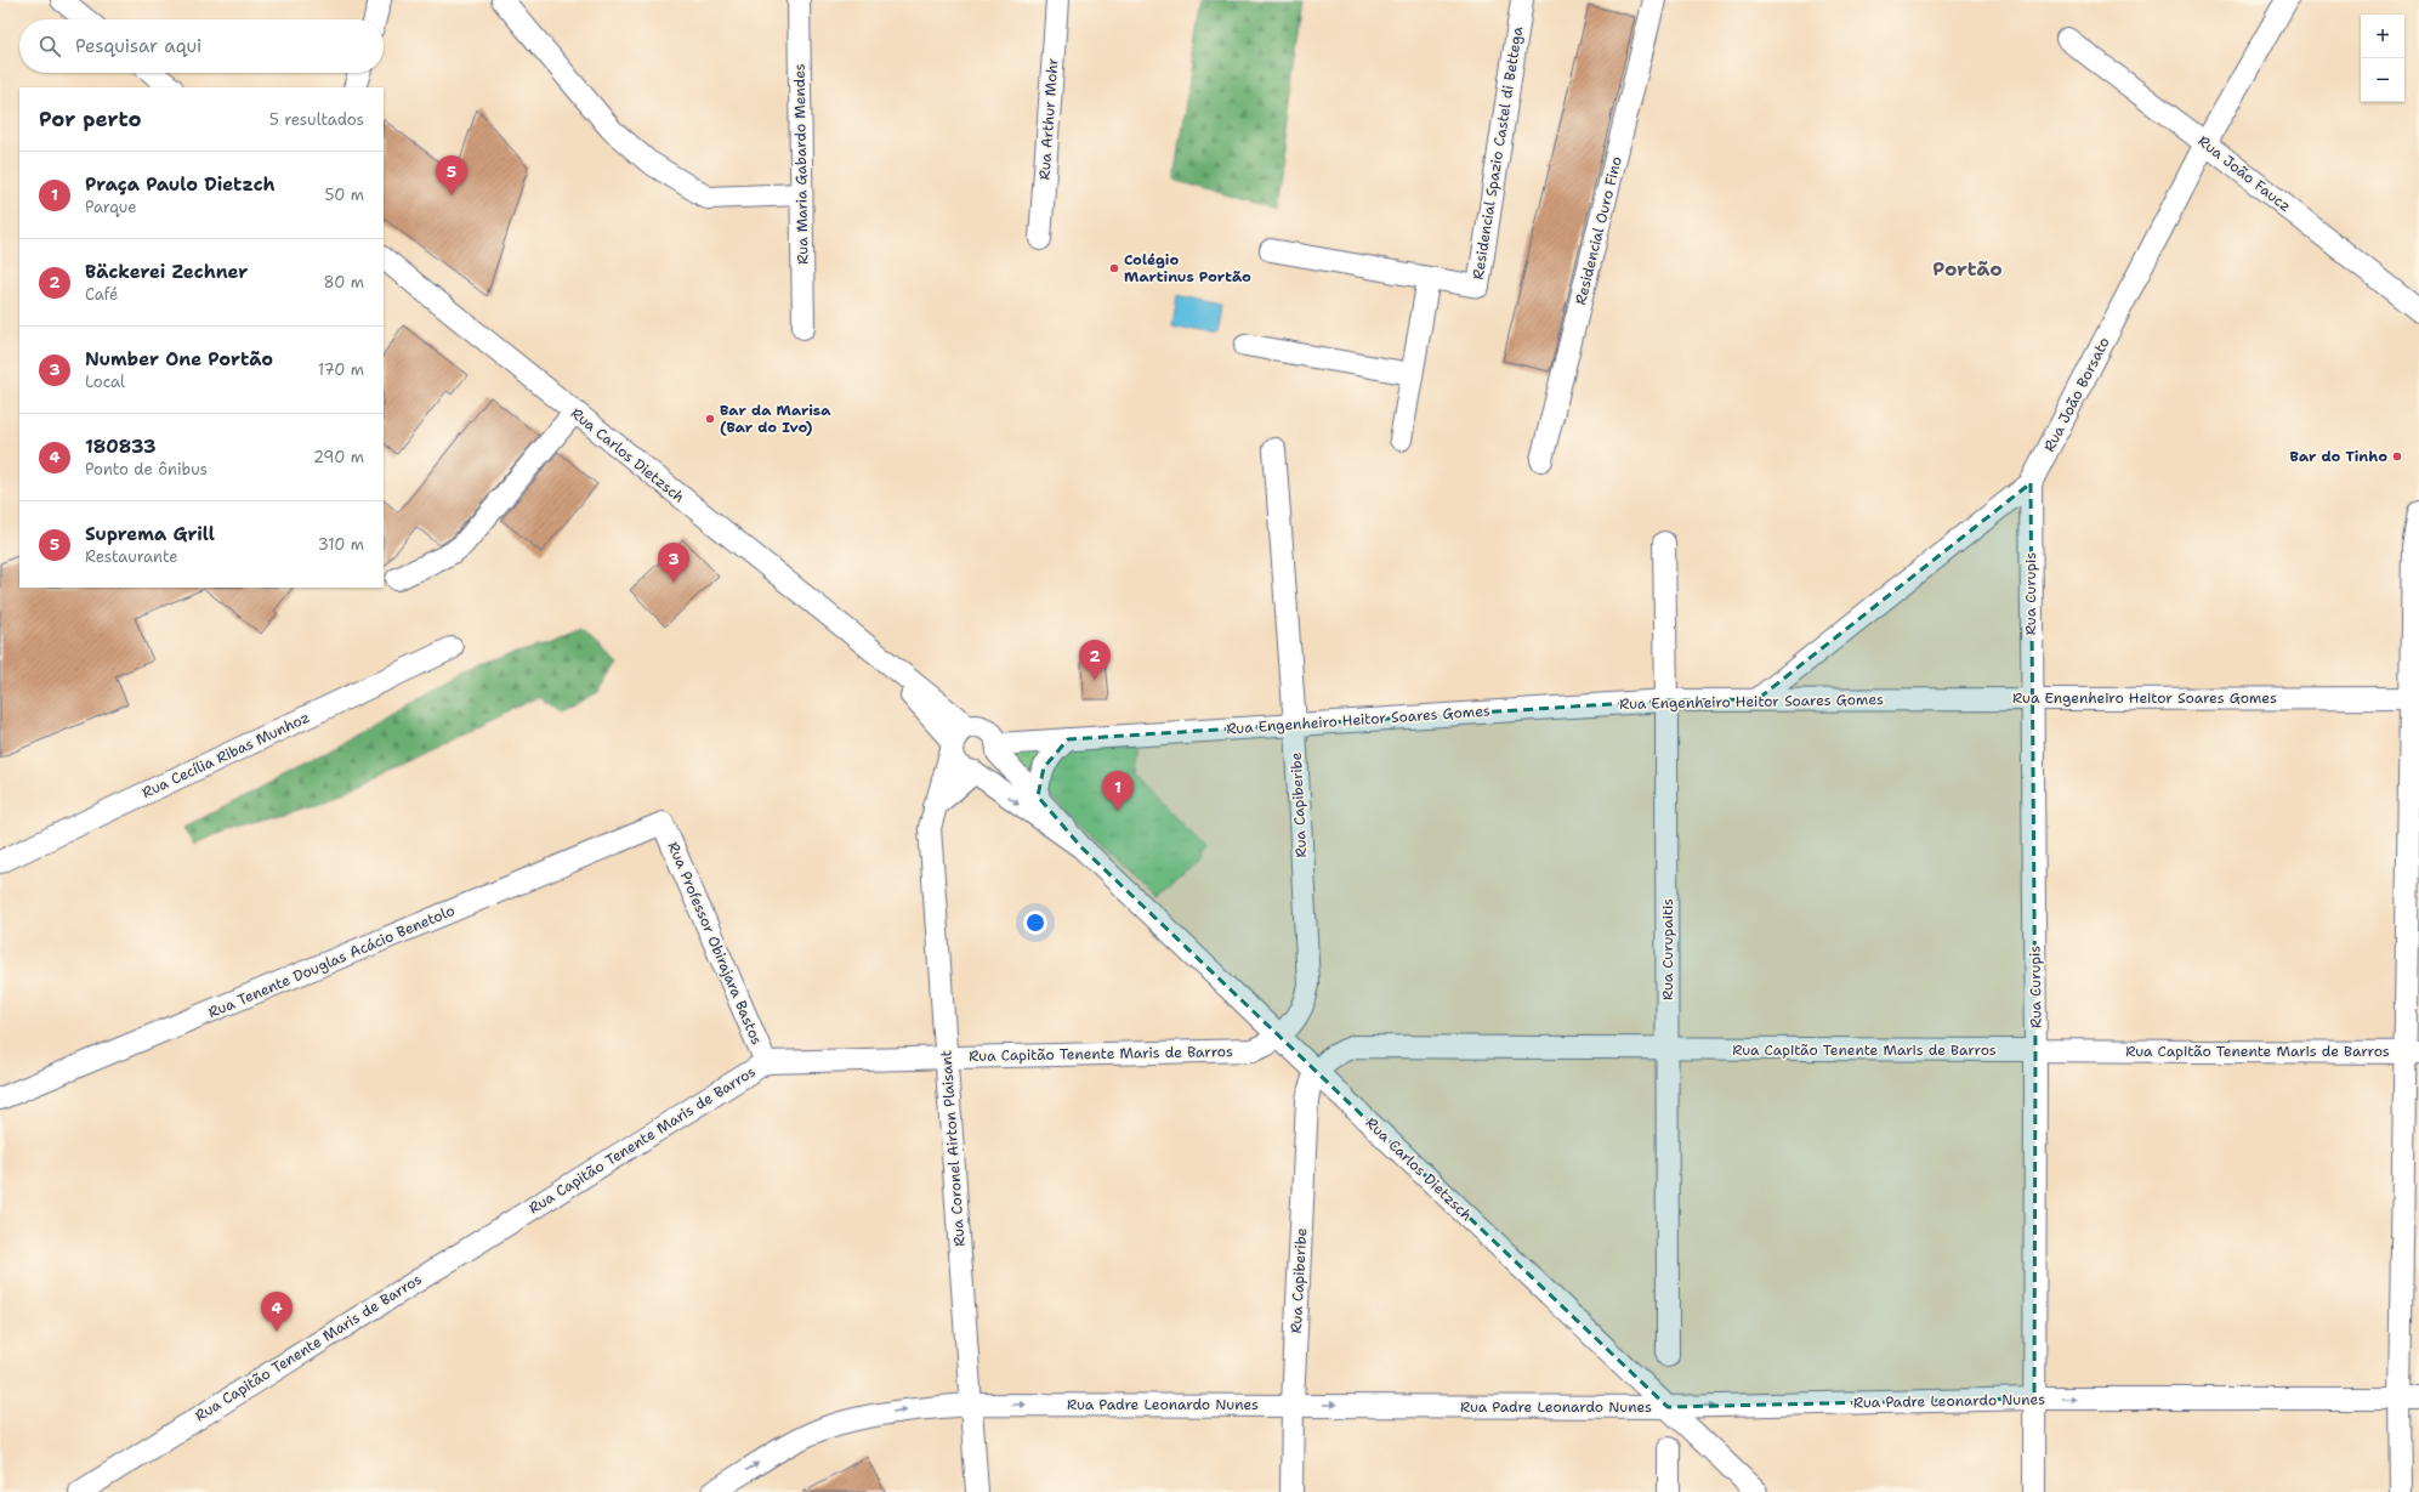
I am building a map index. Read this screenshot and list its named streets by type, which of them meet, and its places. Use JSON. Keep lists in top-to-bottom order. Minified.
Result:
{"streets":{"street":["Rua Arthur Mohr","Residencial Spazio Castel di Bettega","Rua Maria Gabardo Mendes","Rua João Faucz","Residencial Ouro Fino","Rua João Borsato","Rua Carlos Dietzsch","Rua Curupis","Rua Engenheiro Heitor Soares Gomes","Rua Cecília Ribas Munhoz","Rua Capiberibe","Rua Professor Obirajara Bastos","Rua Curupaitis","Rua Tenente Douglas Acácio Benetolo","Rua Capitão Tenente Maris de Barros","Rua Coronel Airton Plaisant","Rua Padre Leonardo Nunes"]},"crossings":[["Rua João Faucz","Rua João Borsato"],["Rua João Borsato","Rua Curupis"],["Rua João Borsato","Rua Engenheiro Heitor Soares Gomes"],["Rua Carlos Dietzsch","Rua Engenheiro Heitor Soares Gomes"],["Rua Carlos Dietzsch","Rua Capiberibe"],["Rua Carlos Dietzsch","Rua Capitão Tenente Maris de Barros"],["Rua Carlos Dietzsch","Rua Coronel Airton Plaisant"],["Rua Carlos Dietzsch","Rua Padre Leonardo Nunes"],["Rua Curupis","Rua Engenheiro Heitor Soares Gomes"],["Rua Curupis","Rua Capitão Tenente Maris de Barros"],["Rua Curupis","Rua Padre Leonardo Nunes"],["Rua Engenheiro Heitor Soares Gomes","Rua Capiberibe"],["Rua Engenheiro Heitor Soares Gomes","Rua Curupaitis"],["Rua Engenheiro Heitor Soares Gomes","Rua Coronel Airton Plaisant"],["Rua Capiberibe","Rua Capitão Tenente Maris de Barros"],["Rua Capiberibe","Rua Padre Leonardo Nunes"],["Rua Professor Obirajara Bastos","Rua Tenente Douglas Acácio Benetolo"],["Rua Professor Obirajara Bastos","Rua Capitão Tenente Maris de Barros"],["Rua Curupaitis","Rua Capitão Tenente Maris de Barros"],["Rua Capitão Tenente Maris de Barros","Rua Coronel Airton Plaisant"],["Rua Coronel Airton Plaisant","Rua Padre Leonardo Nunes"]],"one_way":["Rua Padre Leonardo Nunes"],"districts":["Portão"],"places":["Colégio Martinus Portão","Bar da Marisa (Bar do Ivo)","Bar do Tinho"],"page":{"map_buttons":["+","−"],"search":"Pesquisar aqui","heading":["Por perto","5 resultados"],"list":[{"mark":"1","name":"Praça Paulo Dietzch","note":"Parque","value":"50 m"},{"mark":"2","name":"Bäckerei Zechner","note":"Café","value":"80 m"},{"mark":"3","name":"Number One Portão","note":"Local","value":"170 m"},{"mark":"4","name":"180833","note":"Ponto de ônibus","value":"290 m"},{"mark":"5","name":"Suprema Grill","note":"Restaurante","value":"310 m"}],"pins":["5","3","2","1","4"]}}
